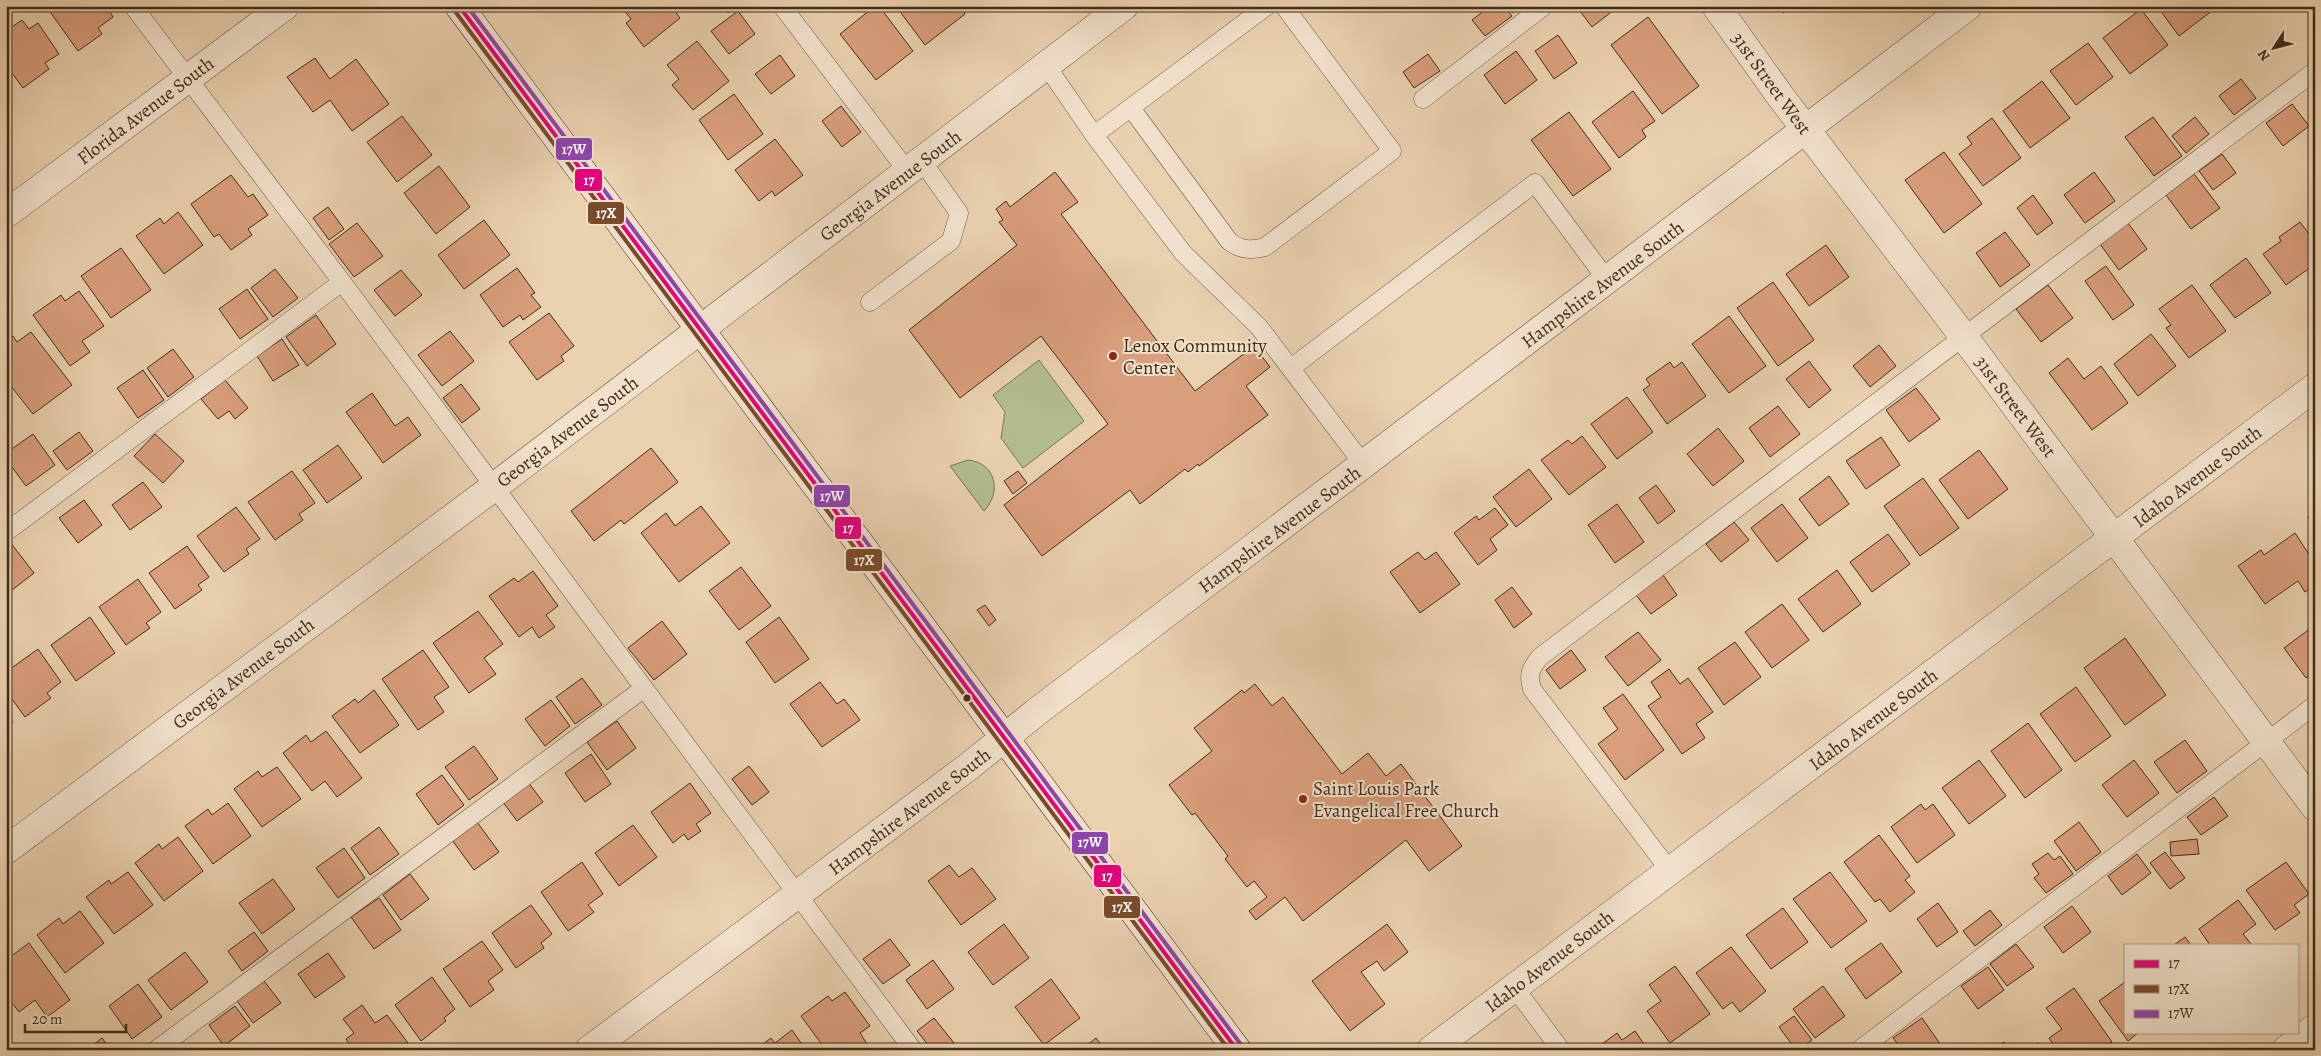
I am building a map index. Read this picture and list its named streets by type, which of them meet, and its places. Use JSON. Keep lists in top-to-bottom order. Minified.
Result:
{"streets":{"street":["31st Street West","Florida Avenue South","Georgia Avenue South","Hampshire Avenue South","Idaho Avenue South"]},"crossings":[["31st Street West","Hampshire Avenue South"],["31st Street West","Idaho Avenue South"]],"places":["Lenox Community Center","Saint Louis Park Evangelical Free Church"],"lines":["transit line 17","transit line 17W","transit line 17X"],"legend":["17","17X","17W"],"scale_bar":"20 m","north":"bottom left"}
